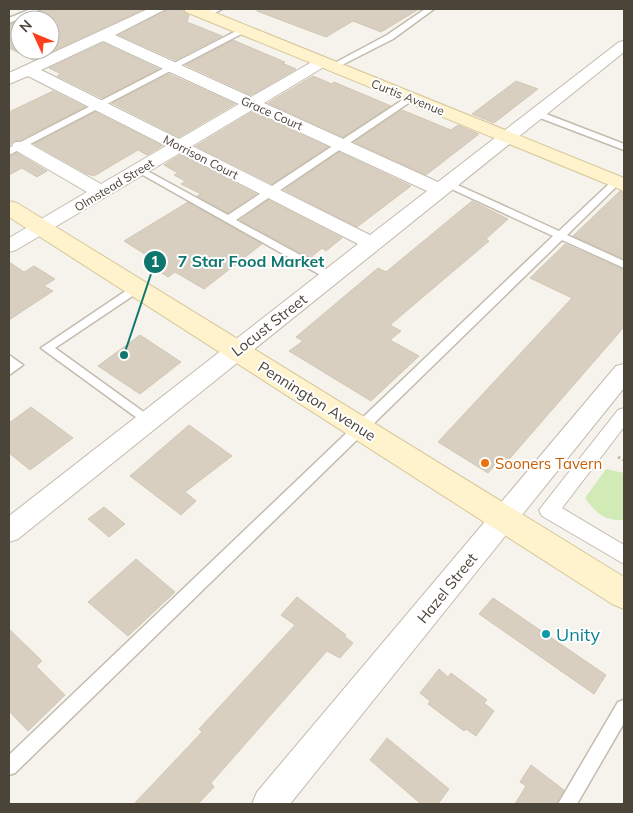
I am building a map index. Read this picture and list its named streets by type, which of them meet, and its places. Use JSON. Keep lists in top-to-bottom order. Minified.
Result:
{"streets":{"main road":["Curtis Avenue","Pennington Avenue"],"street":["Grace Court","Morrison Court","Olmstead Street","Locust Street","Hazel Street"]},"crossings":[["Curtis Avenue","Olmstead Street"],["Curtis Avenue","Locust Street"],["Grace Court","Olmstead Street"],["Grace Court","Locust Street"],["Morrison Court","Olmstead Street"],["Morrison Court","Locust Street"],["Olmstead Street","Pennington Avenue"],["Locust Street","Pennington Avenue"],["Pennington Avenue","Hazel Street"]],"places":["7 Star Food Market","Sooners Tavern","Unity"],"north":"top left"}
